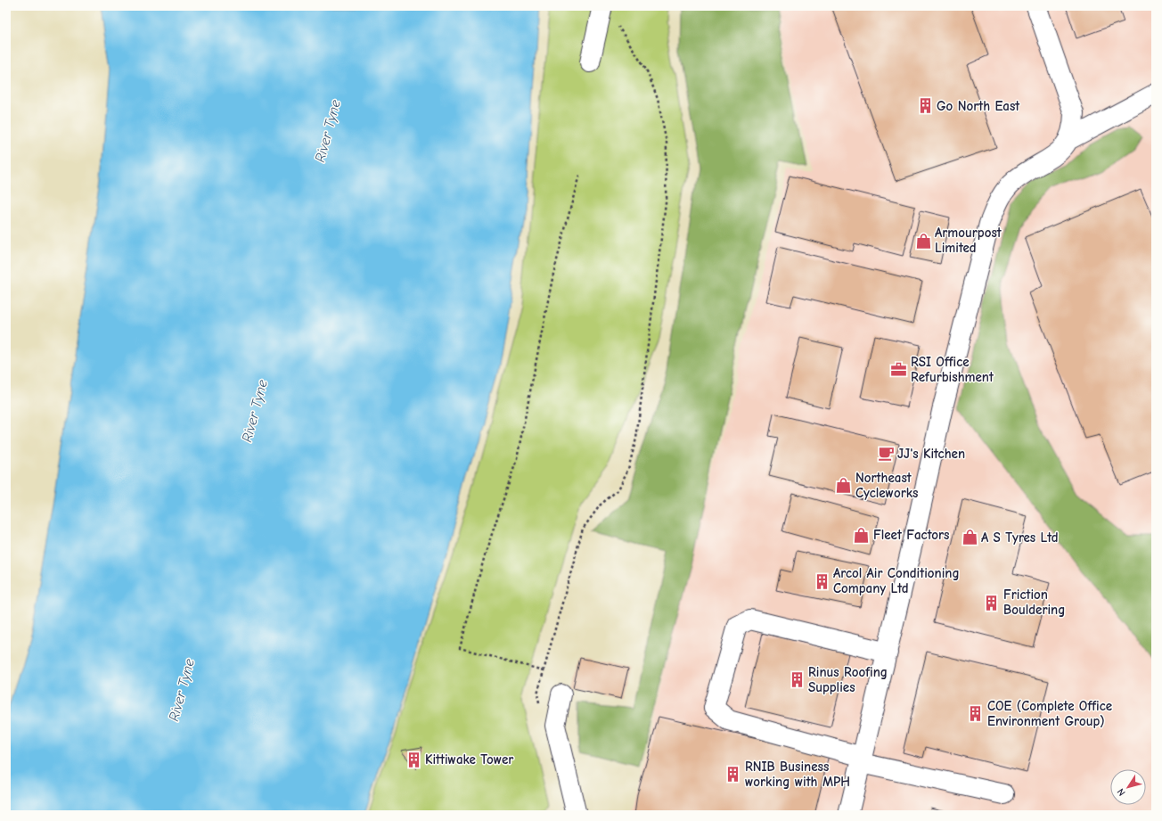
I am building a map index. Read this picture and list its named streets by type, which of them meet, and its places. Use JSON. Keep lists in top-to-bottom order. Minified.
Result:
{"water":["River Tyne"],"places":{"building":["Go North East","Arcol Air Conditioning Company Ltd","Friction Bouldering","Rinus Roofing Supplies","COE (Complete Office Environment Group)","Kittiwake Tower","RNIB Business working with MPH"],"shop":["Armourpost Limited","Northeast Cycleworks","Fleet Factors","A S Tyres Ltd"],"office":["RSI Office Refurbishment"],"cafe":["JJ's Kitchen"]},"north":"bottom left"}
